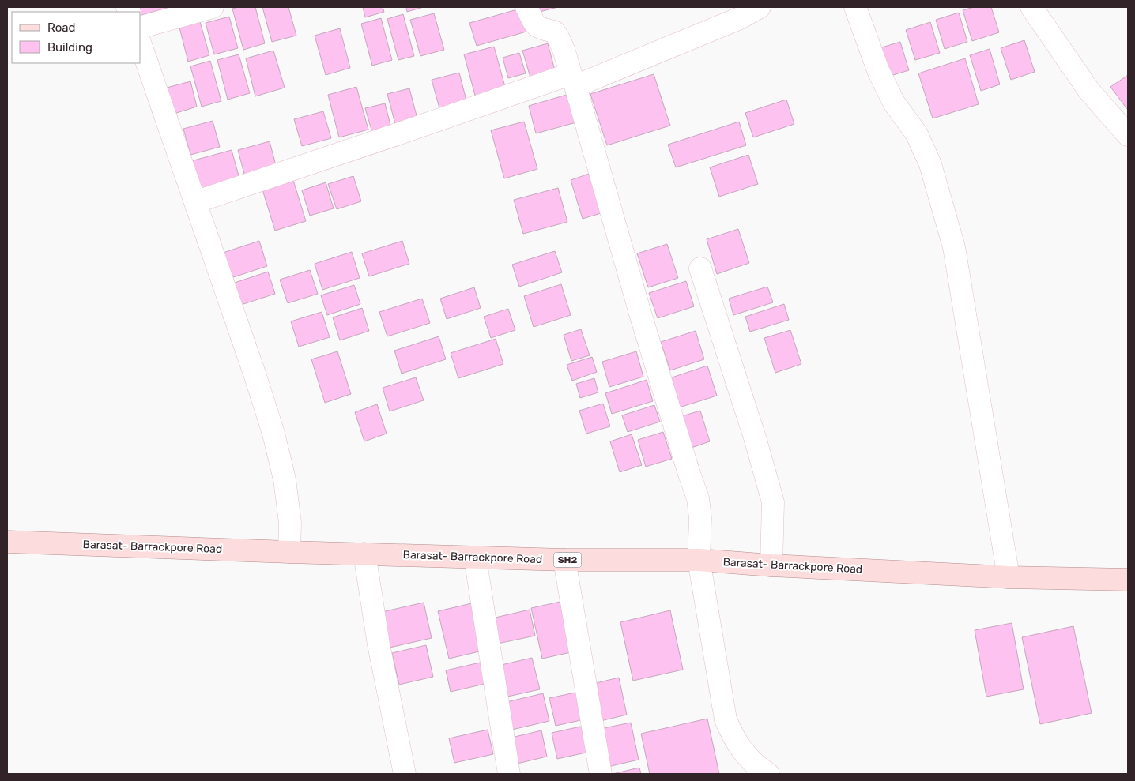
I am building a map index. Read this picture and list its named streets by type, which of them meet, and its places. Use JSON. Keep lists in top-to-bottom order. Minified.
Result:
{"streets":{"main road":["Barasat- Barrackpore Road","SH2"]},"legend":["Road","Building"]}
